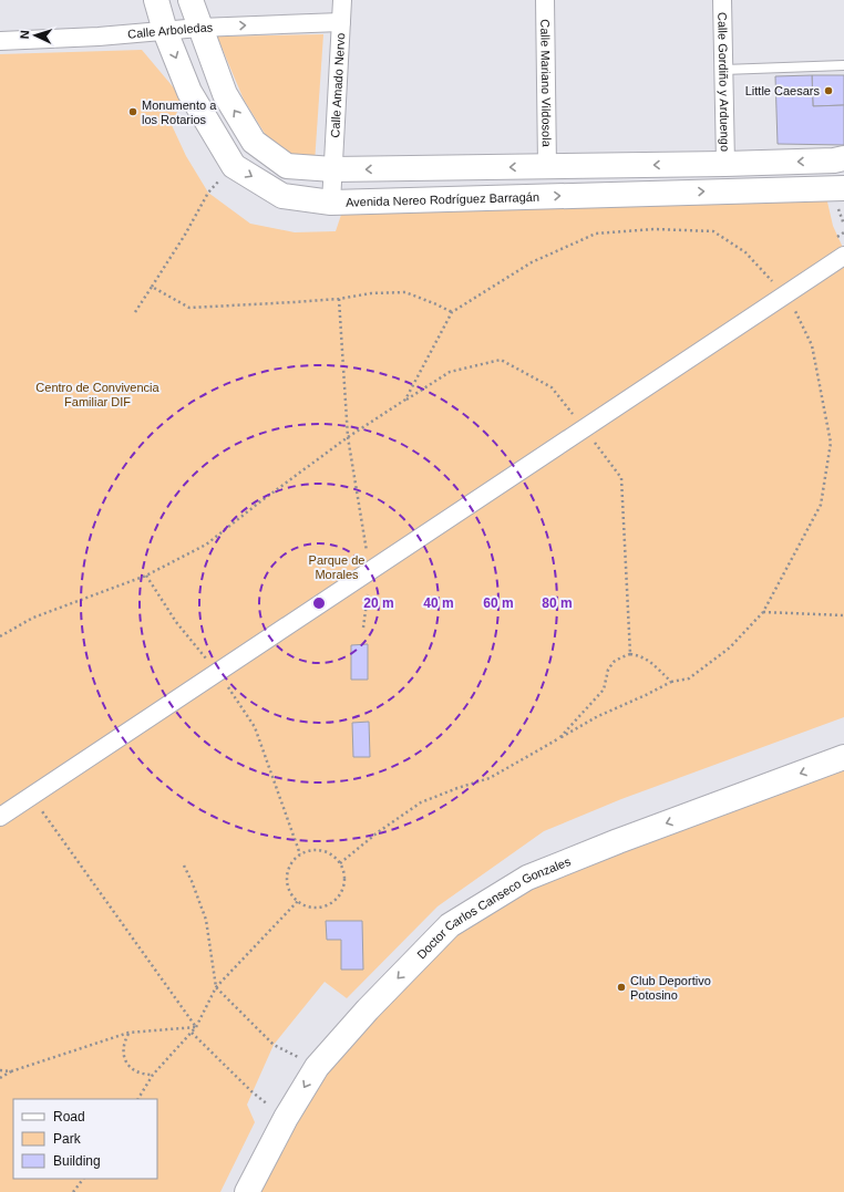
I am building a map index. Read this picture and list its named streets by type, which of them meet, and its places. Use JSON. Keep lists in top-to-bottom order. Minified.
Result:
{"streets":{"street":["Calle Arboledas","Calle Gordiño y Arduengo","Calle Mariano Vildosola","Calle Amado Nervo","Avenida Nereo Rodríguez Barragán","Doctor Carlos Canseco Gonzales"]},"crossings":[["Calle Arboledas","Calle Amado Nervo"],["Calle Arboledas","Avenida Nereo Rodríguez Barragán"],["Calle Amado Nervo","Avenida Nereo Rodríguez Barragán"]],"one_way":["Calle Arboledas","Doctor Carlos Canseco Gonzales"],"parks":["Centro de Convivencia Familiar DIF","Parque de Morales"],"places":["Little Caesars","Monumento a los Rotarios","Club Deportivo Potosino"],"legend":["Road","Park","Building"],"north":"left","rings":["20 m","40 m","60 m","80 m"]}
